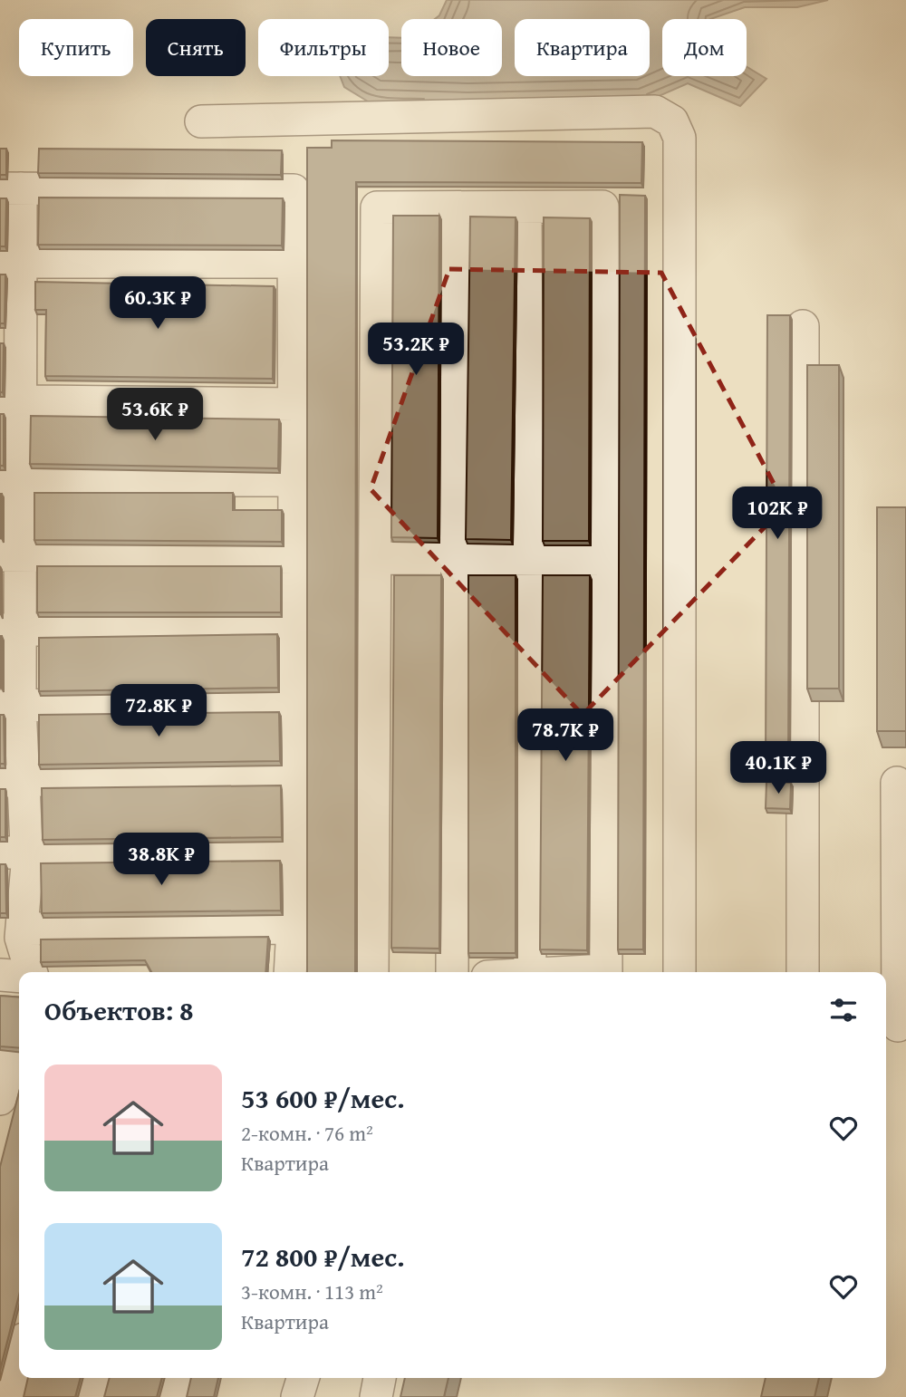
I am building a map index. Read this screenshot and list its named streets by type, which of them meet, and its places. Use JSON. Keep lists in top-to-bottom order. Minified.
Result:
{"page":{"chip":["Купить","Снять","Фильтры","Новое","Квартира","Дом"],"price":["60.3K ₽","53.2K ₽","53.6K ₽","102K ₽","72.8K ₽","78.7K ₽","40.1K ₽","38.8K ₽"],"heading":"Объектов: 8","list":[{"name":"53 600 ₽/мес.","note":"2-комн. · 76 m² · Квартира"},{"name":"72 800 ₽/мес.","note":"3-комн. · 113 m² · Квартира"}]}}
